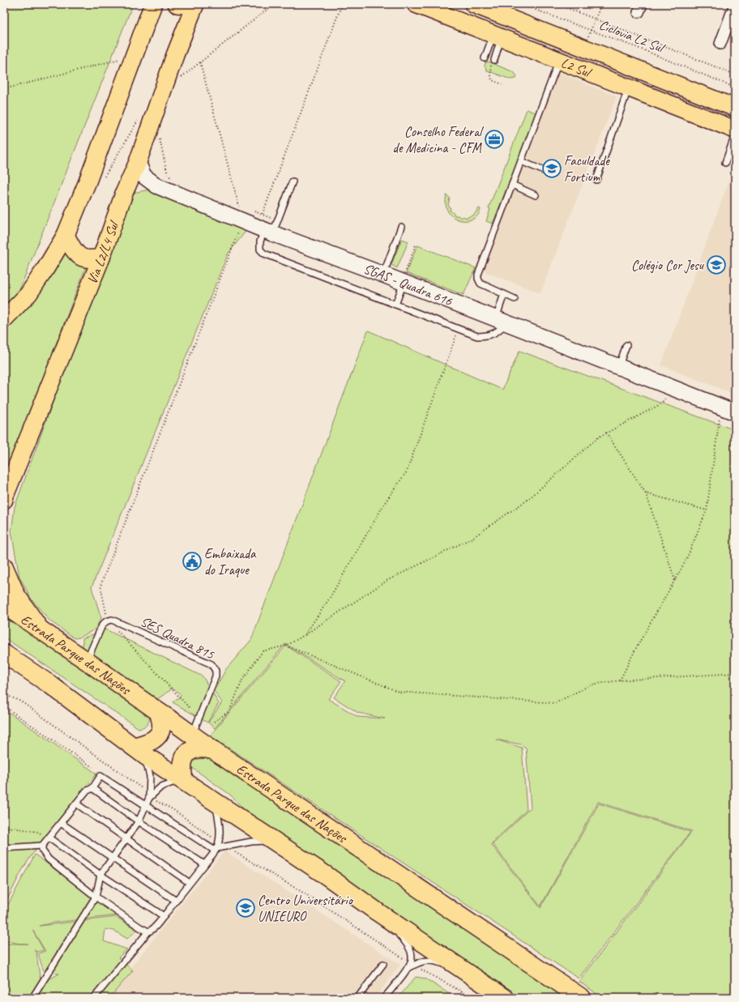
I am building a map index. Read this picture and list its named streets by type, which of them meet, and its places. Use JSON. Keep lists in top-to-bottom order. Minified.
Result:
{"streets":{"highway":["Estrada Parque das Nações"],"main road":["L2 Sul","Via L2/L4 Sul"],"street":["SGAS - Quadra 616"],"lane":["SES Quadra 815"],"path":["Ciclovia L2 Sul"]},"crossings":[["Via L2/L4 Sul","SGAS - Quadra 616"],["SES Quadra 815","Estrada Parque das Nações"]],"places":{"office":["Conselho Federal de Medicina - CFM"],"school or university":["Faculdade Fortium","Colégio Cor Jesu","Centro Universitário UNIEURO"],"public building":["Embaixada do Iraque"]}}
